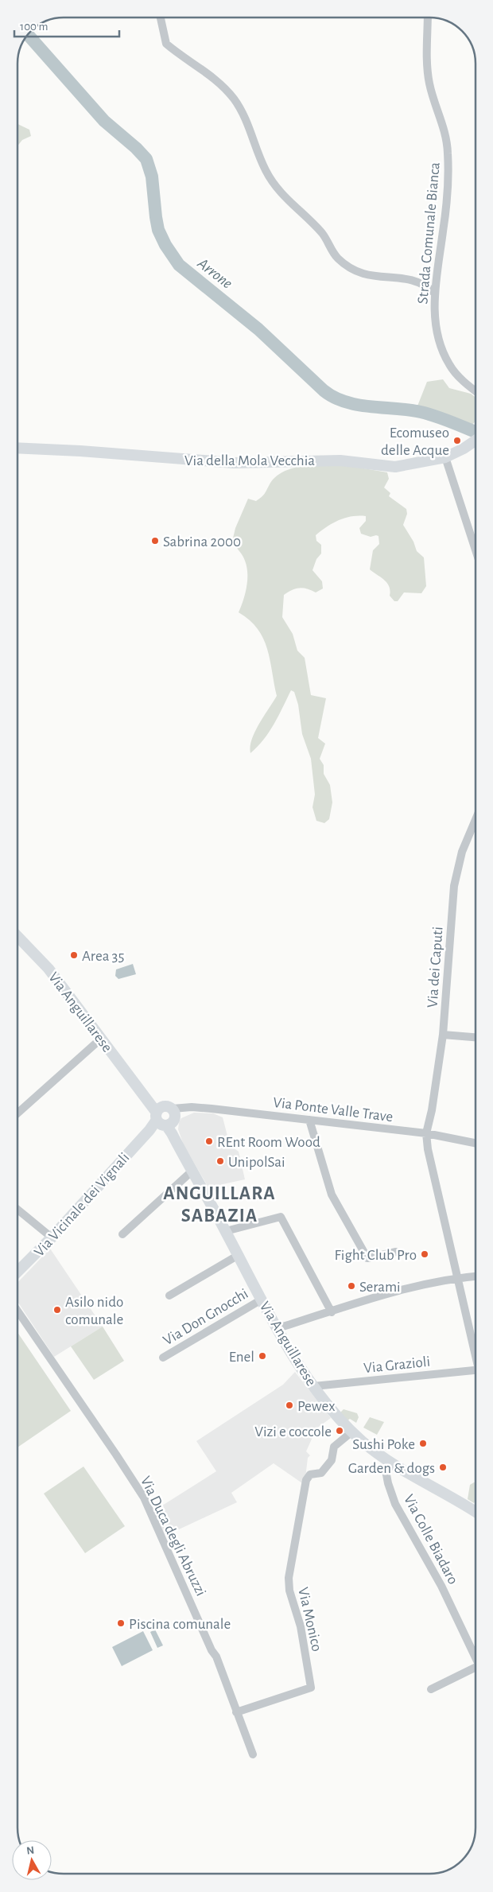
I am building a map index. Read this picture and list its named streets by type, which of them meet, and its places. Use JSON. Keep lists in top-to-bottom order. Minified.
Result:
{"streets":{"main road":["Via della Mola Vecchia","Via Anguillarese","Via Vicinale dei Vignali"],"street":["Strada Comunale Bianca","Via dei Caputi","Via Ponte Valle Trave","Via Don Gnocchi","Via Grazioli","Via Duca degli Abruzzi","Via Colle Biadaro","Via Monico"]},"crossings":[["Via dei Caputi","Via Ponte Valle Trave"],["Via Anguillarese","Via Ponte Valle Trave"],["Via Anguillarese","Via Vicinale dei Vignali"],["Via Anguillarese","Via Don Gnocchi"],["Via Anguillarese","Via Grazioli"],["Via Anguillarese","Via Colle Biadaro"],["Via Anguillarese","Via Monico"],["Via Ponte Valle Trave","Via Vicinale dei Vignali"],["Via Duca degli Abruzzi","Via Monico"]],"districts":["ANGUILLARA SABAZIA"],"water":["Arrone"],"places":["Ecomuseo delle Acque","Sabrina 2000","Area 35","REnt Room Wood","UnipolSai","Fight Club Pro","Serami","Asilo nido comunale","Enel","Pewex","Vizi e coccole","Sushi Poke","Garden & dogs","Piscina comunale"],"scale_bar":"100 m","north":"top"}
